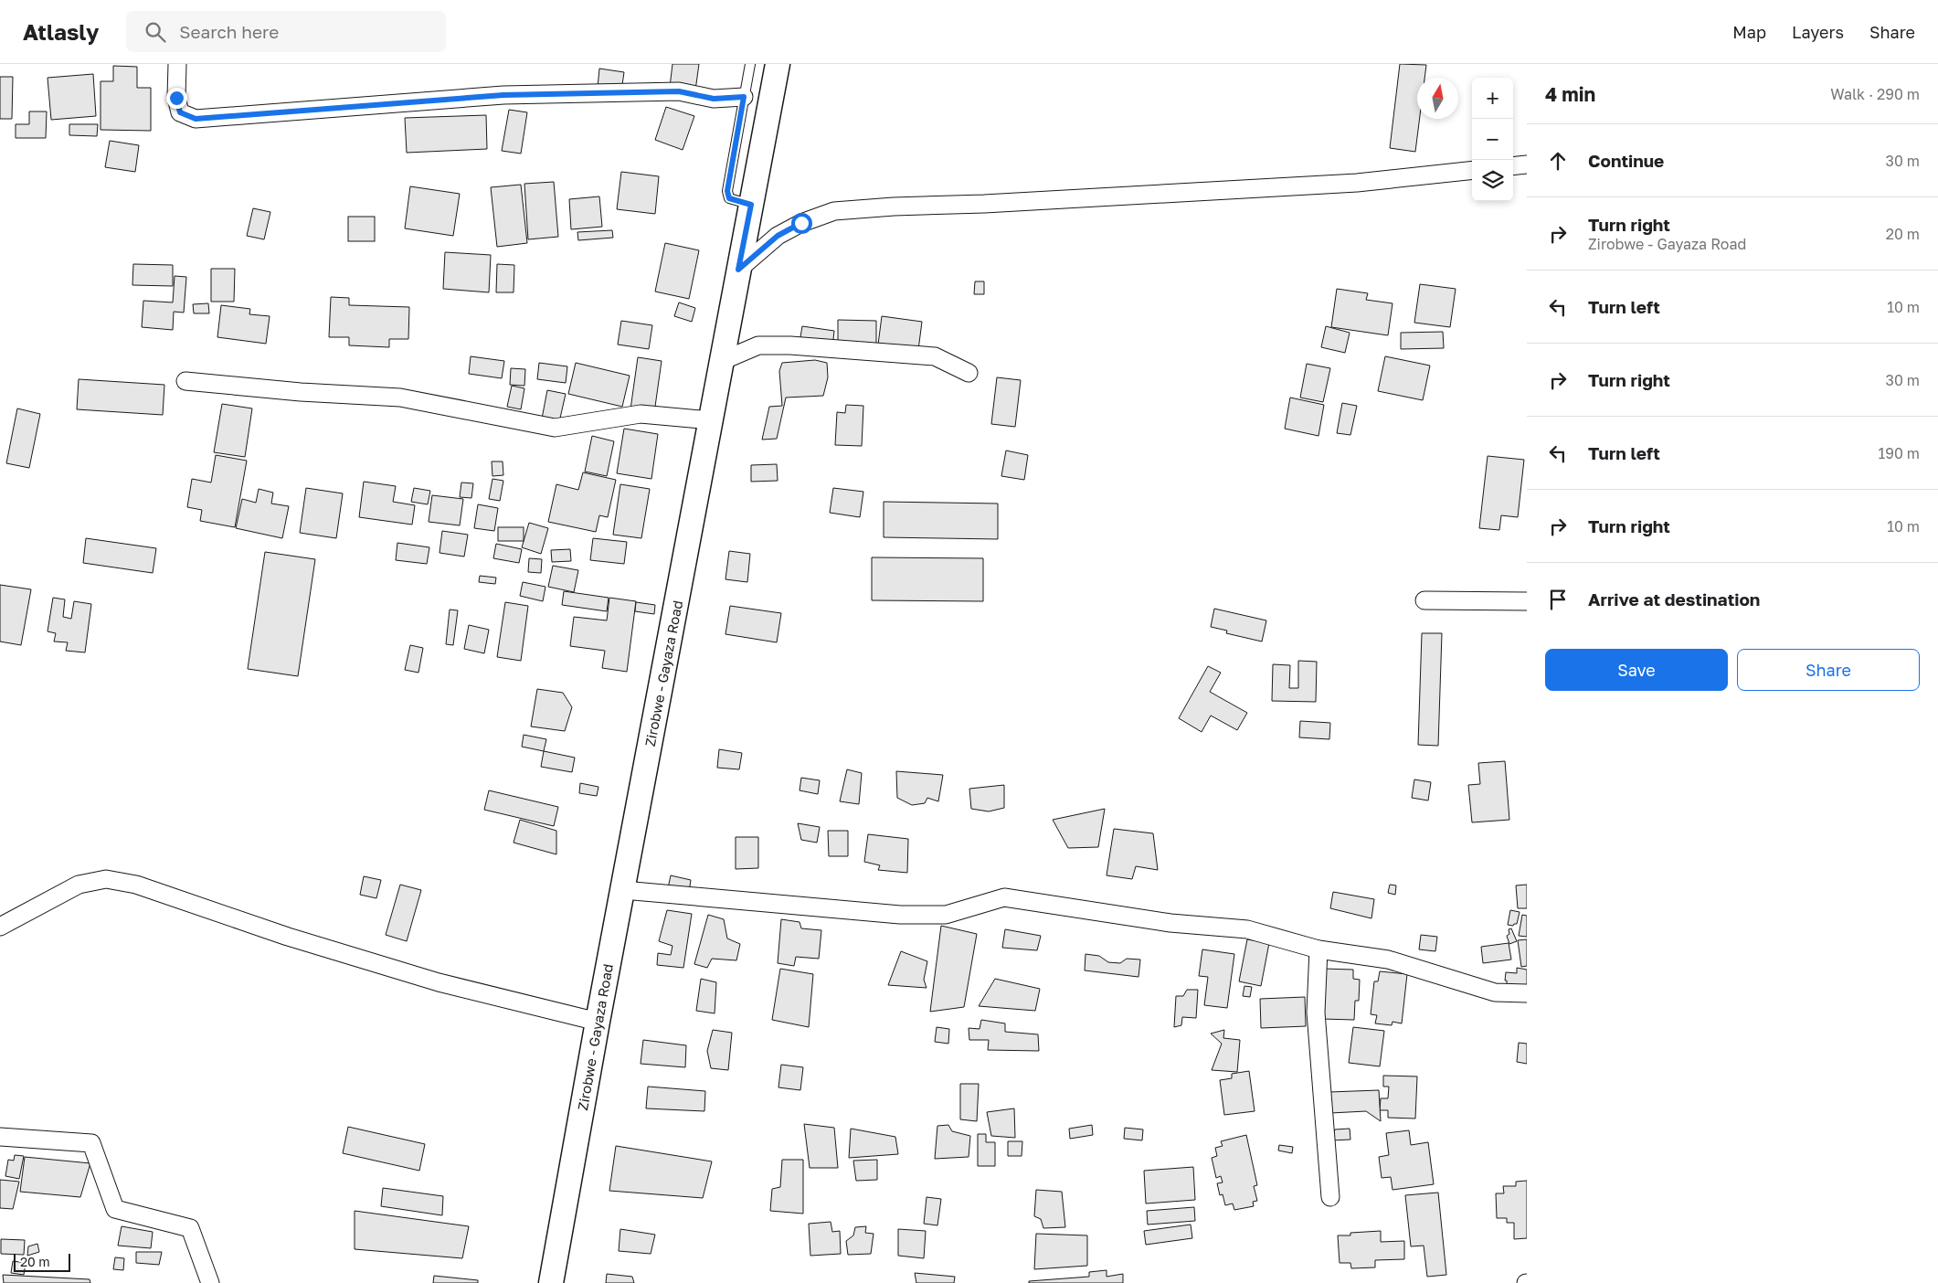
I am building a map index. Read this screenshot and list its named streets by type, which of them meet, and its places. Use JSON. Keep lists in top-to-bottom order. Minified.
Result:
{"streets":{"street":["Zirobwe - Gayaza Road"]},"scale_bar":"20 m","north":"top","page":{"header":"Atlasly","search":"Search here","nav":["Map","Layers","Share"],"heading":["4 min","Walk · 290 m"],"map_buttons":["+","−"],"list":[["Continue","30 m"],["Turn right","Zirobwe - Gayaza Road","20 m"],["Turn left","10 m"],["Turn right","30 m"],["Turn left","190 m"],["Turn right","10 m"],"Arrive at destination"],"buttons":["Save","Share"],"scale":"20 m"}}
